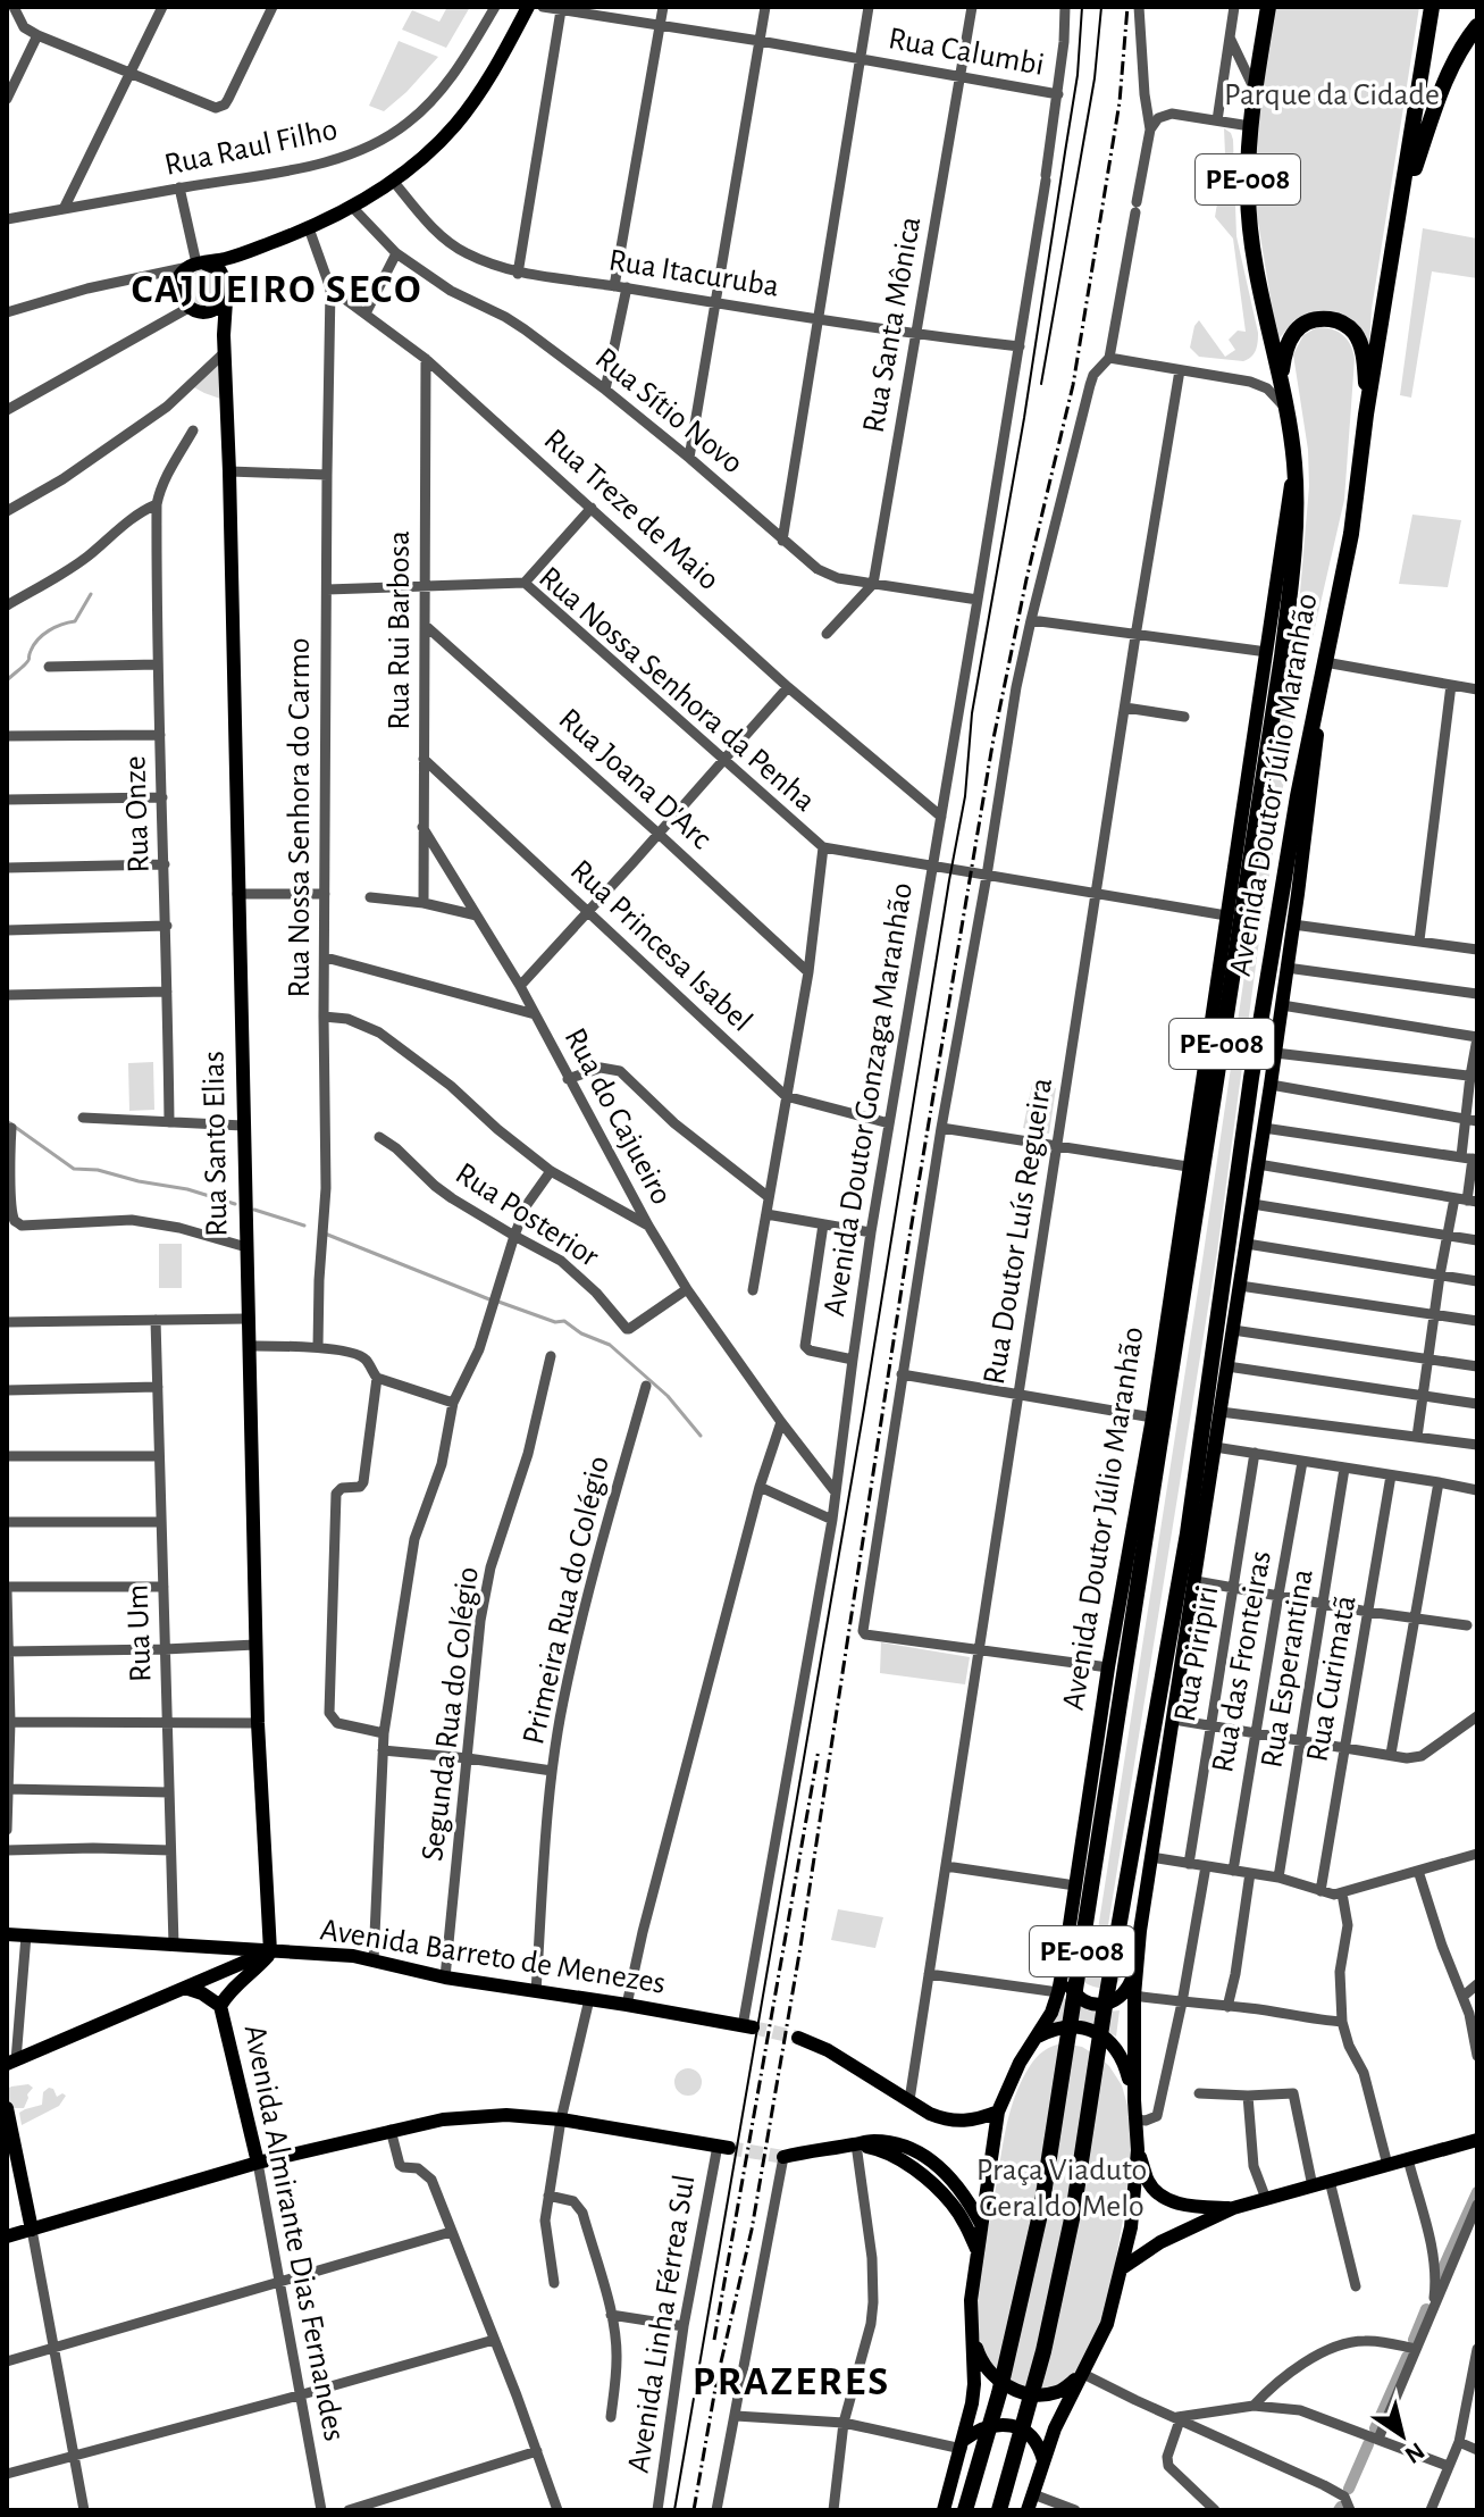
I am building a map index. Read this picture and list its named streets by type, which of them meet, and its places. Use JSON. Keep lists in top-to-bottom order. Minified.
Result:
{"streets":{"highway":["PE-008","Avenida Doutor Júlio Maranhão"],"main road":["Rua Santo Elias","Avenida Barreto de Menezes","Avenida Almirante Dias Fernandes"],"street":["Rua Calumbi","Rua Raul Filho","Rua Itacuruba","Rua Santa Mônica","Rua Sítio Novo","Rua Treze de Maio","Rua Rui Barbosa","Rua Nossa Senhora da Penha","Rua Joana D'Arc","Rua Onze","Rua Nossa Senhora do Carmo","Rua Princesa Isabel","Avenida Doutor Gonzaga Maranhão","Rua do Cajueiro","Rua Posterior","Rua Doutor Luís Regueira","Primeira Rua do Colégio","Rua Um","Rua Piripiri","Rua das Fronteiras","Rua Esperantina","Rua Curimatã","Segunda Rua do Colégio","Avenida Linha Férrea Sul"]},"crossings":[["Rua Calumbi","Rua Santa Mônica"],["Rua Calumbi","Avenida Doutor Gonzaga Maranhão"],["Rua Itacuruba","Rua Santa Mônica"],["Rua Itacuruba","Avenida Doutor Gonzaga Maranhão"],["Rua Santa Mônica","Rua Sítio Novo"],["Rua Sítio Novo","Avenida Doutor Gonzaga Maranhão"],["Rua Treze de Maio","Rua Rui Barbosa"],["Rua Treze de Maio","Rua Nossa Senhora do Carmo"],["Rua Treze de Maio","Avenida Doutor Gonzaga Maranhão"],["Rua Rui Barbosa","Rua Nossa Senhora da Penha"],["Rua Rui Barbosa","Rua Joana D'Arc"],["Rua Rui Barbosa","Rua Princesa Isabel"],["Rua Rui Barbosa","Rua do Cajueiro"],["Rua Nossa Senhora da Penha","Avenida Doutor Júlio Maranhão"],["Rua Nossa Senhora da Penha","Rua Nossa Senhora do Carmo"],["Rua Nossa Senhora da Penha","Avenida Doutor Gonzaga Maranhão"],["Rua Nossa Senhora da Penha","Rua Doutor Luís Regueira"],["Rua Princesa Isabel","Avenida Doutor Gonzaga Maranhão"],["Avenida Doutor Gonzaga Maranhão","Rua do Cajueiro"],["Avenida Doutor Gonzaga Maranhão","Avenida Barreto de Menezes"],["Rua do Cajueiro","Rua Posterior"],["Rua Santo Elias","Avenida Barreto de Menezes"],["Primeira Rua do Colégio","Avenida Barreto de Menezes"],["Rua Um","Avenida Barreto de Menezes"],["Segunda Rua do Colégio","Avenida Barreto de Menezes"]],"districts":["CAJUEIRO SECO","PRAZERES"],"parks":["Parque da Cidade","Praça Viaduto Geraldo Melo"],"north":"bottom right"}
